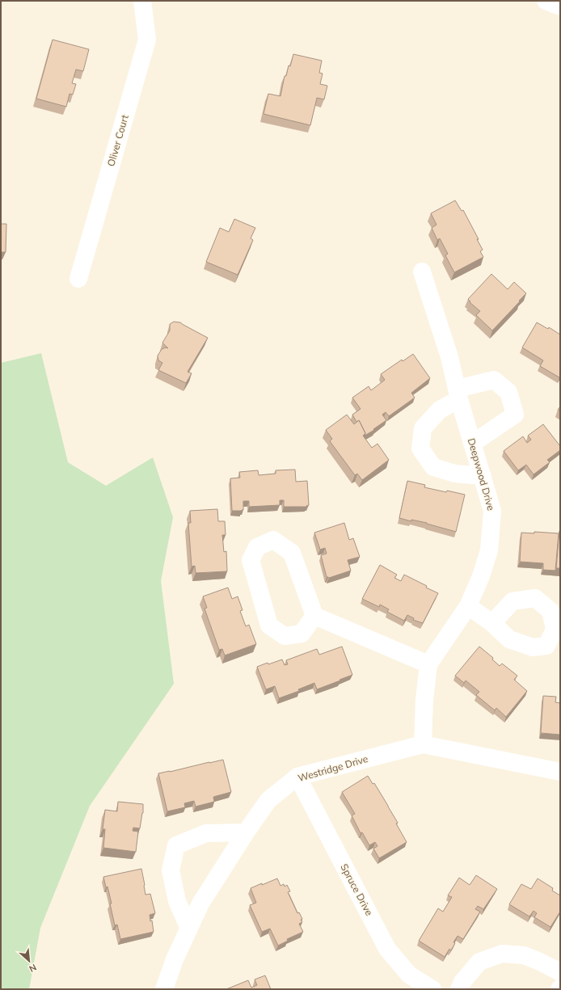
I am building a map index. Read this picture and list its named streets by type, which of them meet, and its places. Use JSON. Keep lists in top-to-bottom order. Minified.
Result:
{"streets":{"street":["Oliver Court","Deepwood Drive","Westridge Drive","Spruce Drive"]},"crossings":[["Deepwood Drive","Westridge Drive"],["Westridge Drive","Spruce Drive"]],"north":"bottom right"}
